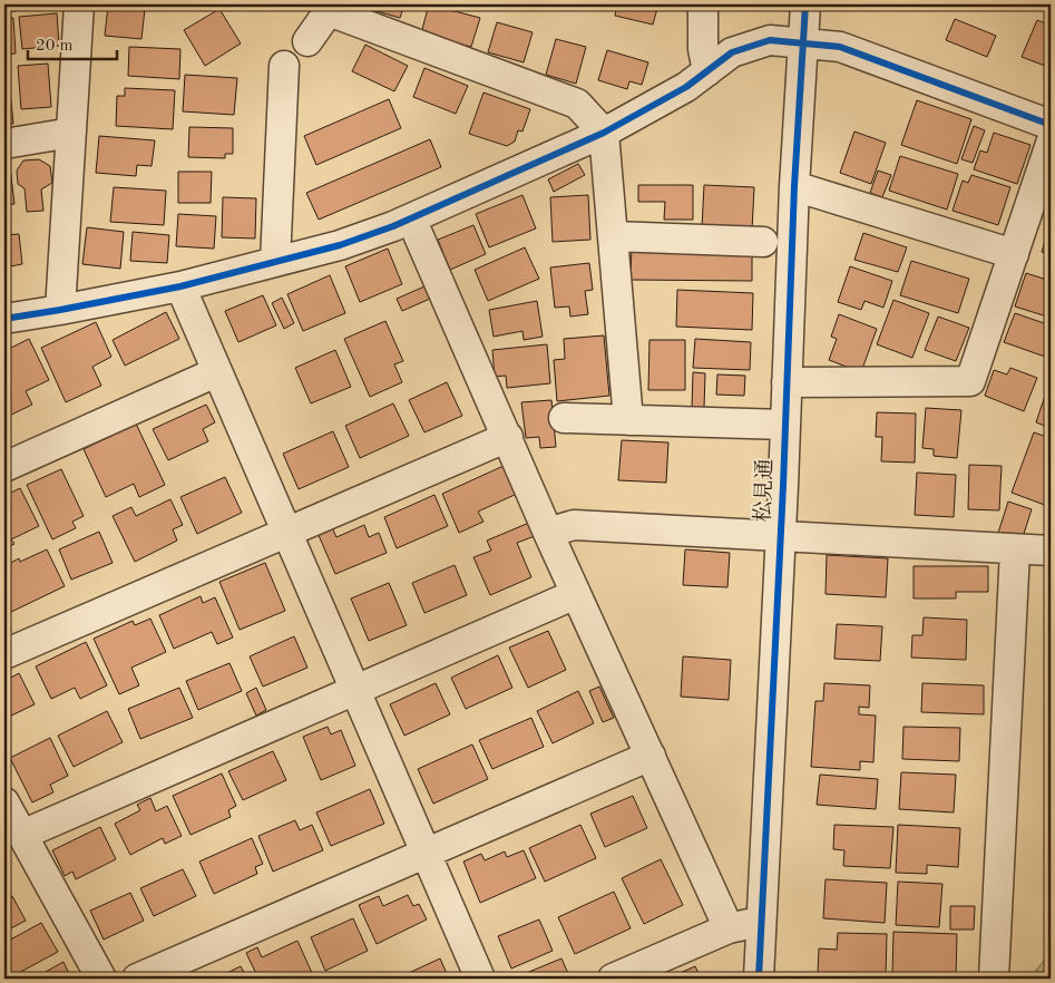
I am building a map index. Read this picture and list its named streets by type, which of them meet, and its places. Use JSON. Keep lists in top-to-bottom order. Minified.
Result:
{"streets":{"street":["松見通"]},"scale_bar":"20 m"}
